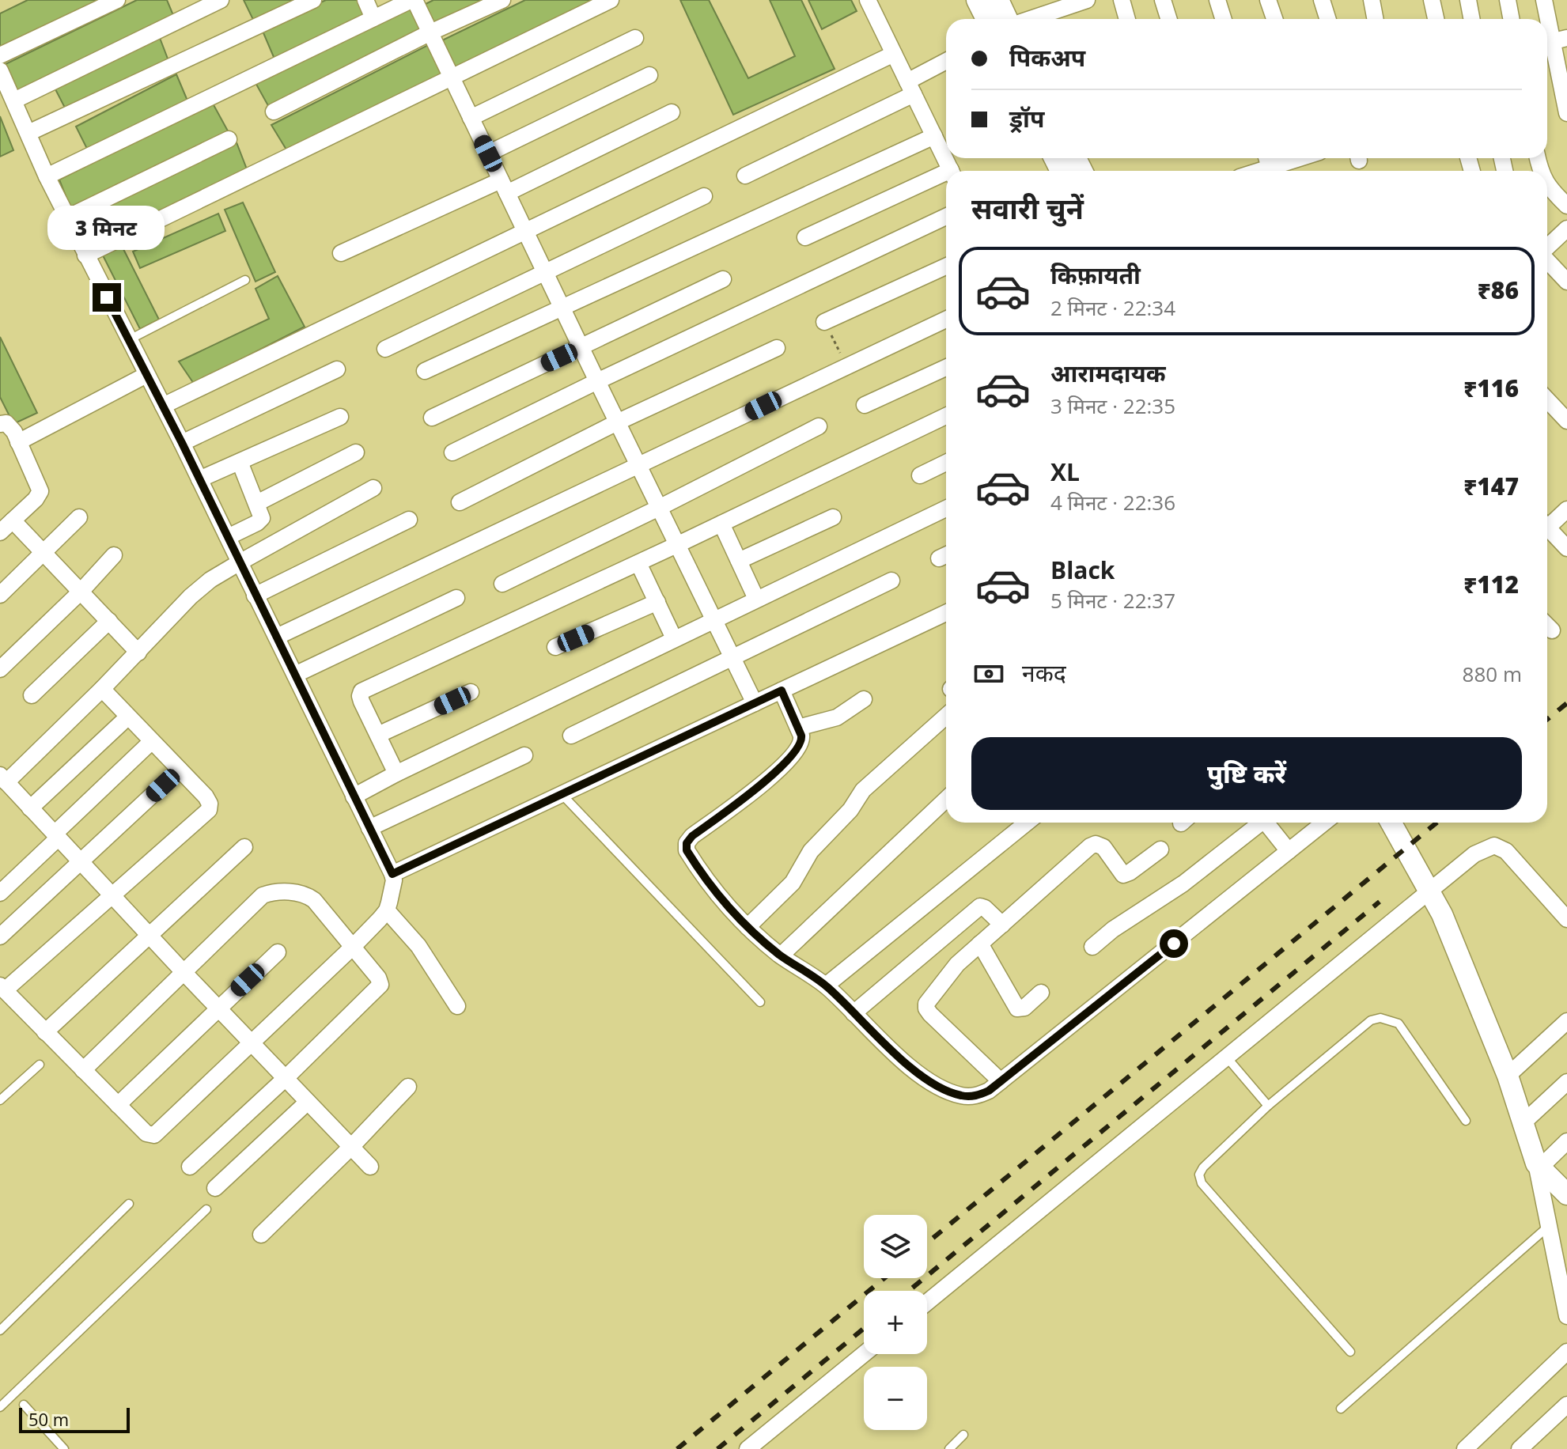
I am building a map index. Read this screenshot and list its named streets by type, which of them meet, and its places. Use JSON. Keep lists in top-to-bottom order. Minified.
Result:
{"scale_bar":"50 m","page":{"banner":["पिकअप","ड्रॉप"],"heading":"सवारी चुनें","bubble":"3 मिनट","list":[{"name":"किफ़ायती","note":"2 मिनट · 22:34","value":"₹86"},{"name":"आरामदायक","note":"3 मिनट · 22:35","value":"₹116"},{"name":"XL","note":"4 मिनट · 22:36","value":"₹147"},{"name":"Black","note":"5 मिनट · 22:37","value":"₹112"}],"pay":["नकद","880 m"],"buttons":"पुष्टि करें","map_buttons":["+","−"],"scale":"50 m"}}
